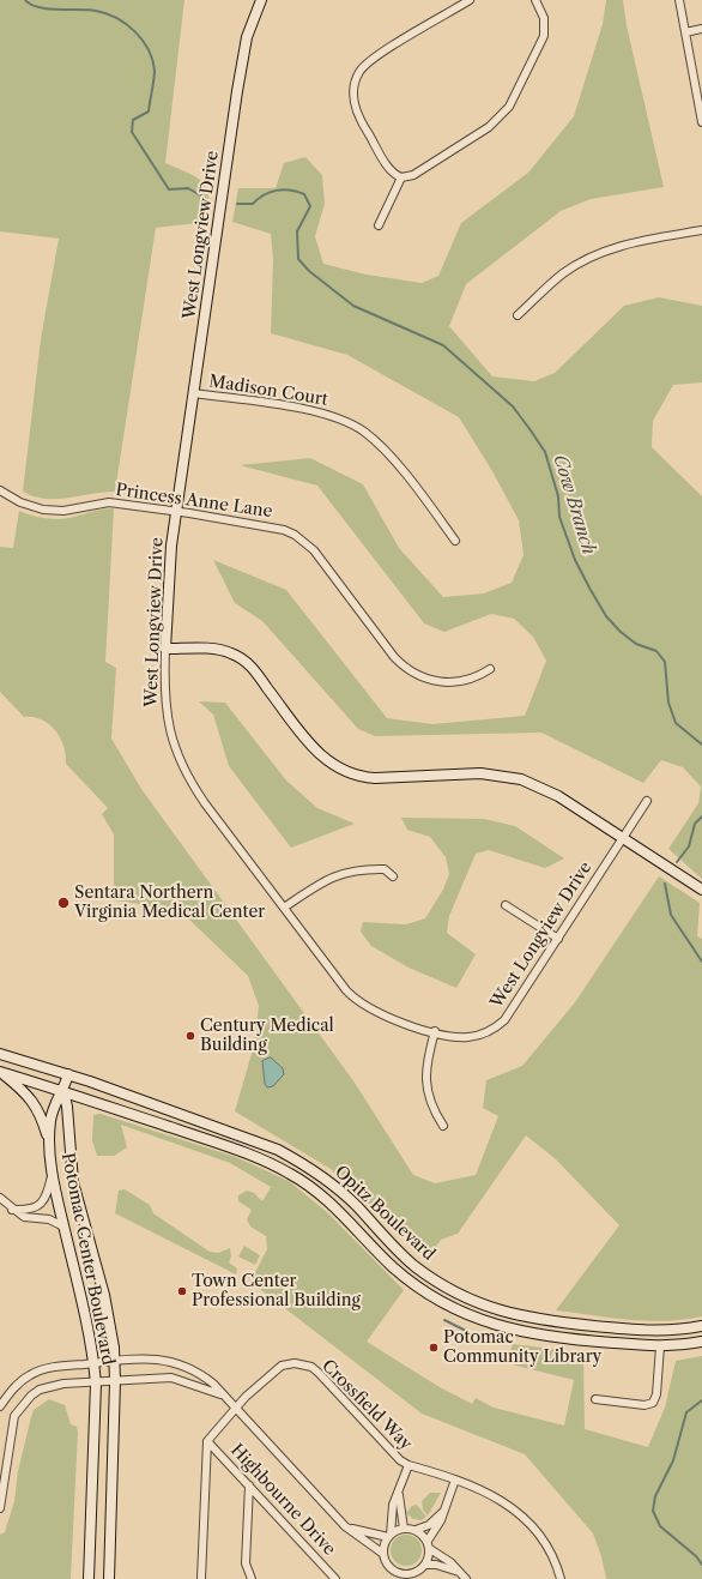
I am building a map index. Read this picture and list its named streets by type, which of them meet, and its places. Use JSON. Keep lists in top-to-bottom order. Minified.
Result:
{"streets":{"main road":["West Longview Drive","Opitz Boulevard","Potomac Center Boulevard"],"street":["Madison Court","Princess Anne Lane","Crossfield Way","Highbourne Drive"]},"crossings":[["West Longview Drive","Madison Court"],["West Longview Drive","Princess Anne Lane"],["Opitz Boulevard","Potomac Center Boulevard"],["Crossfield Way","Highbourne Drive"]],"water":["Cow Branch"],"places":["Sentara Northern Virginia Medical Center","Century Medical Building","Town Center Professional Building","Potomac Community Library"]}
